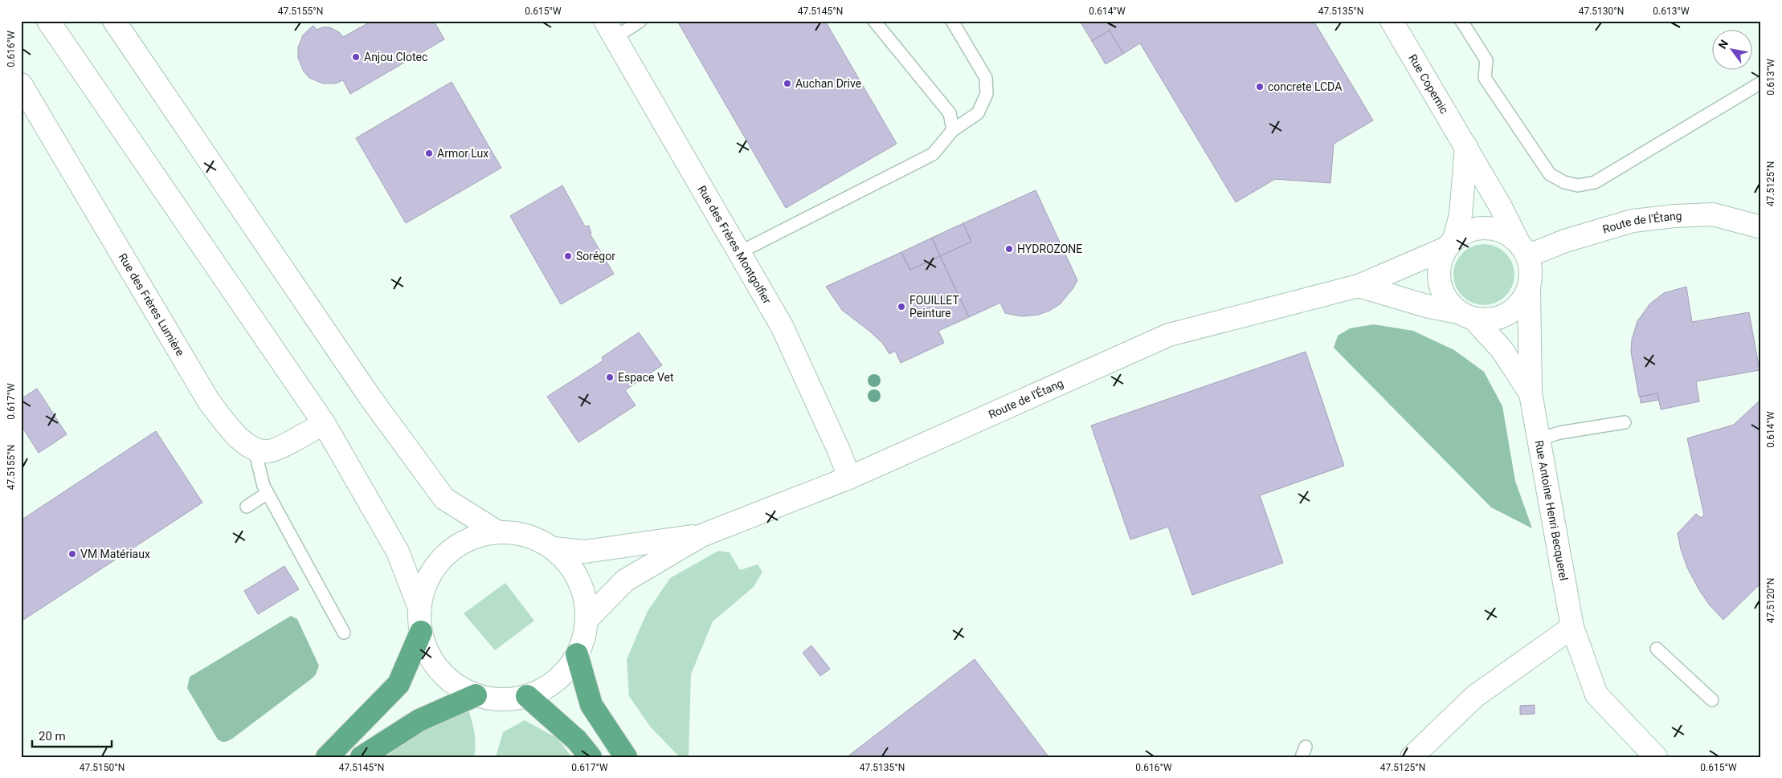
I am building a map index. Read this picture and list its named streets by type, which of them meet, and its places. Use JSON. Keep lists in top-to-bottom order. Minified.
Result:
{"streets":{"street":["Rue Copernic","Route de l'Étang","Rue des Frères Montgolfier","Rue des Frères Lumière","Rue Antoine Henri Becquerel"]},"crossings":[["Rue Copernic","Route de l'Étang"],["Route de l'Étang","Rue des Frères Montgolfier"]],"places":["Anjou Clotec","Auchan Drive","concrete LCDA","Armor Lux","HYDROZONE","Sorégor","FOUILLET Peinture","Espace Vet","VM Matériaux"],"scale_bar":"20 m","north":"top left","coordinates":["47.5155°N","0.615°W","47.5145°N","0.614°W","47.5135°N","47.5130°N","0.613°W","0.616°W","47.5125°N","0.617°W","47.5120°N","47.5150°N"]}
